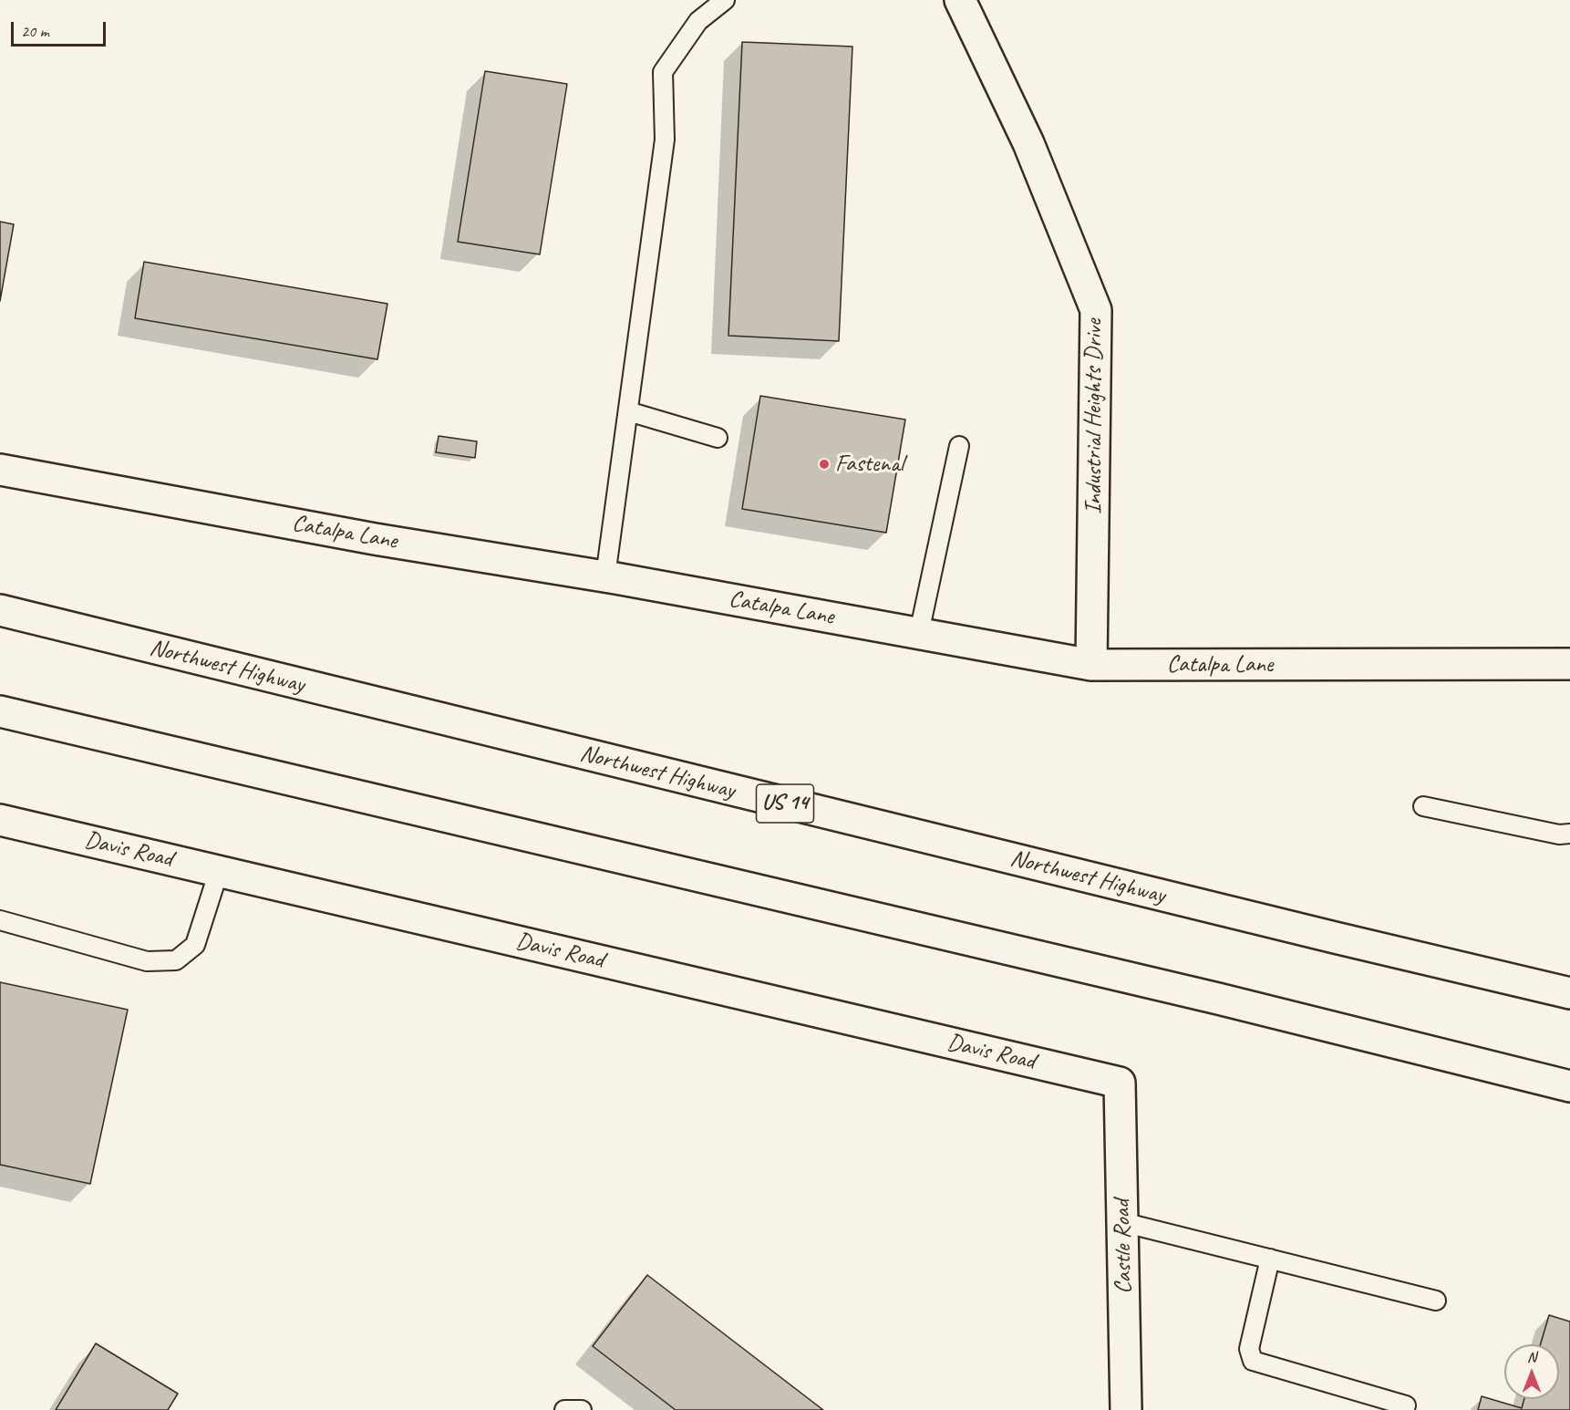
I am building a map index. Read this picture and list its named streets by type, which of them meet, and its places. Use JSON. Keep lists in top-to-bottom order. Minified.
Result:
{"streets":{"street":["Industrial Heights Drive","Catalpa Lane","Northwest Highway","US 14","Davis Road","Castle Road"]},"crossings":[["Industrial Heights Drive","Catalpa Lane"],["Davis Road","Castle Road"]],"places":["Fastenal"],"scale_bar":"20 m","north":"top"}
